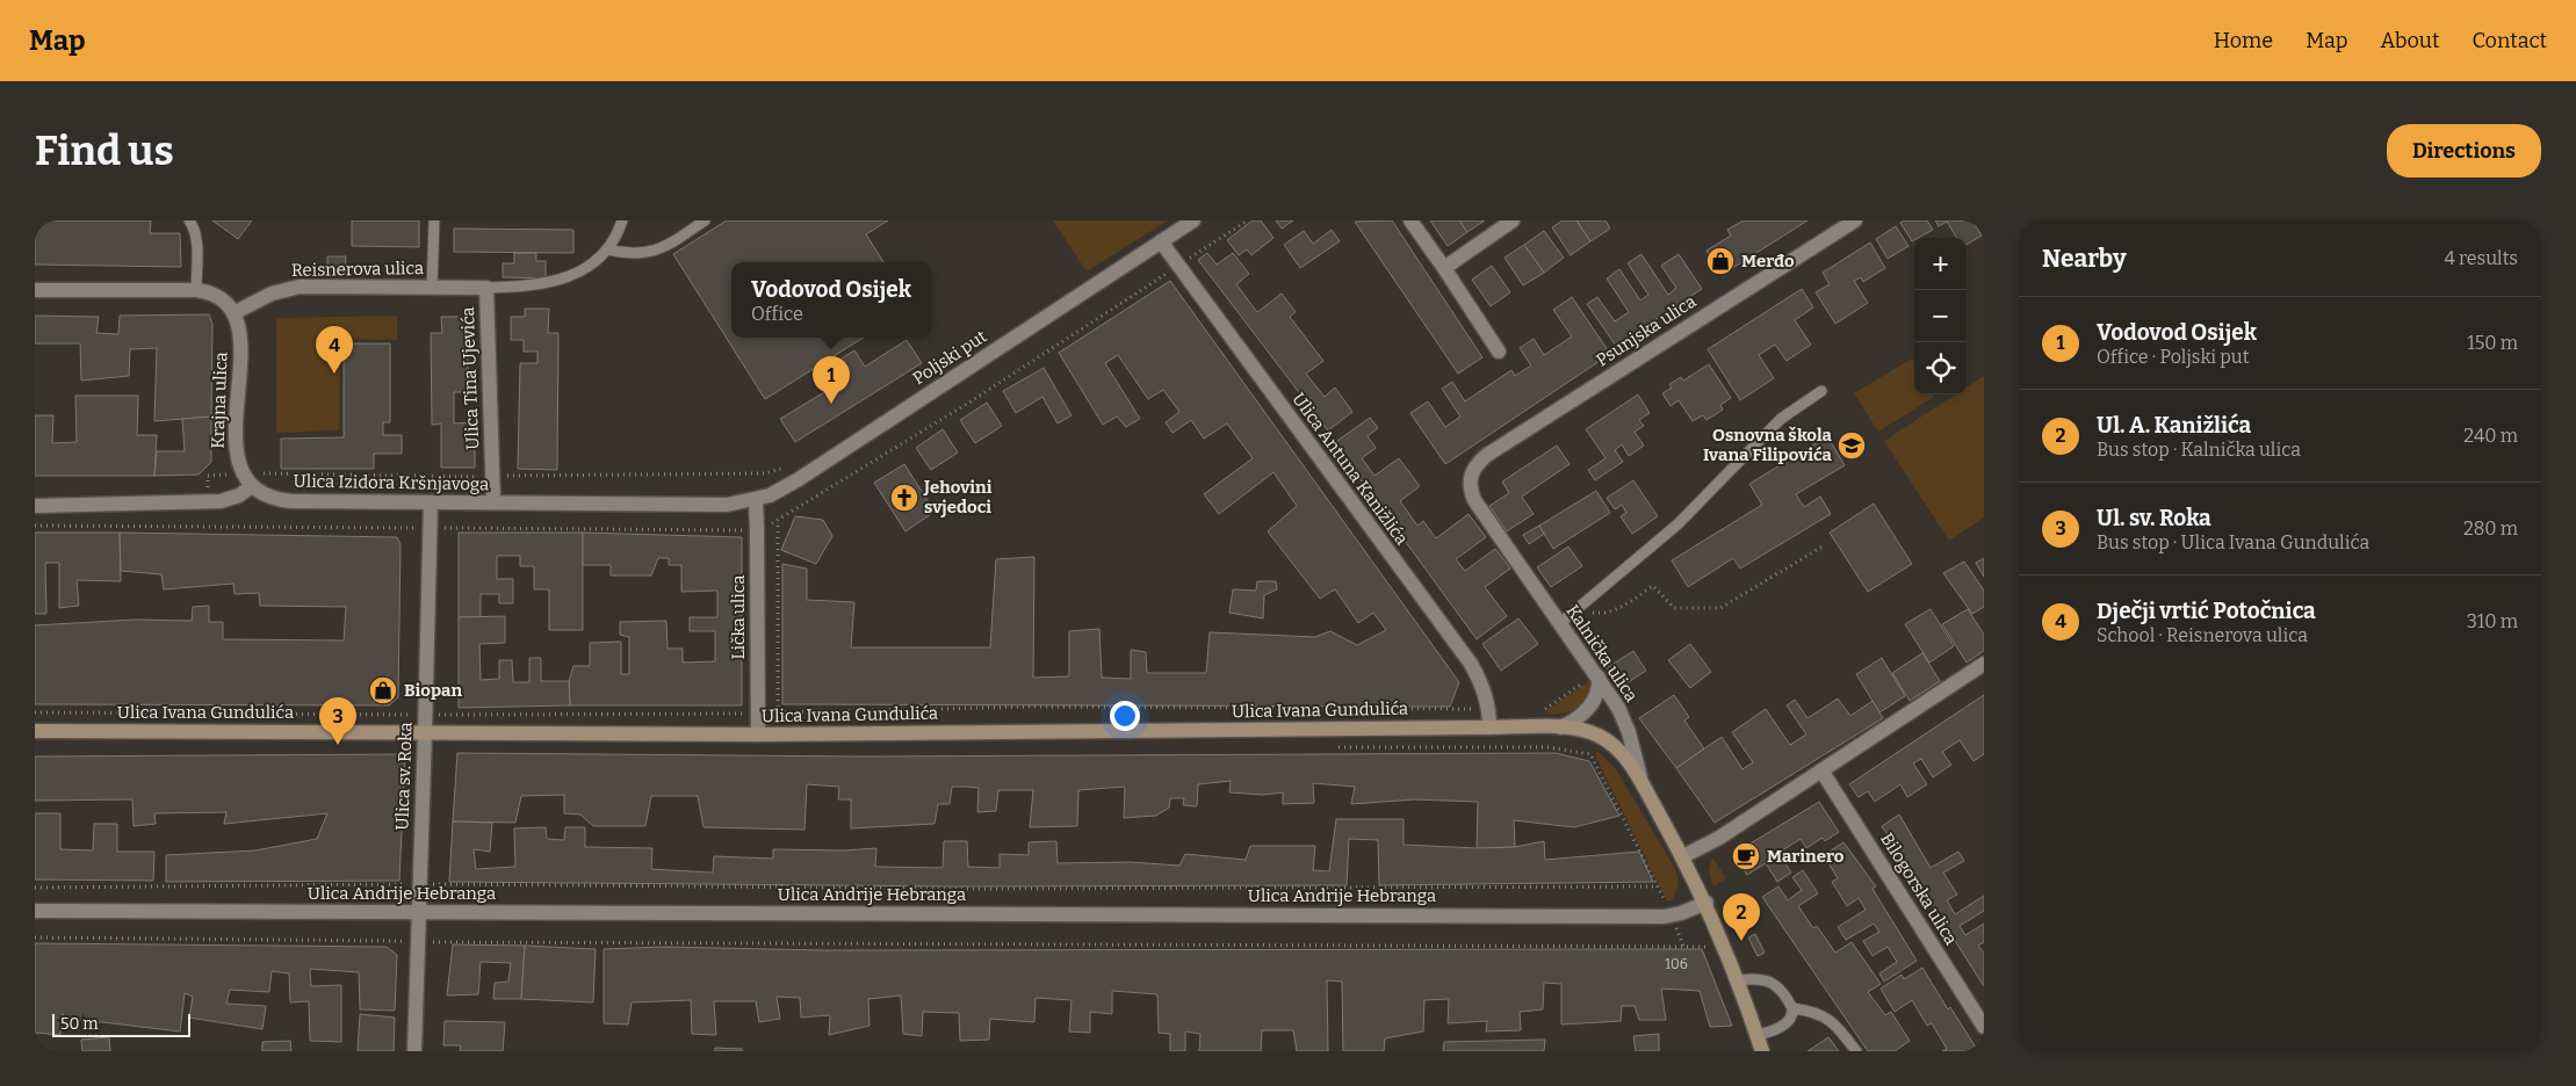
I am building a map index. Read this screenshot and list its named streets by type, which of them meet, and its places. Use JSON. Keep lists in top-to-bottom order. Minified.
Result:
{"streets":{"main road":["Kalnička ulica","Ulica Ivana Gundulića"],"street":["Reisnerova ulica","Psunjska ulica","Poljski put","Ulica Tina Ujevića","Krajna ulica","Ulica Antuna Kanižlića","Ulica Izidora Kršnjavoga","Lička ulica","Ulica sv. Roka","Bilogorska ulica","Ulica Andrije Hebranga"]},"crossings":[["Reisnerova ulica","Ulica Tina Ujevića"],["Reisnerova ulica","Krajna ulica"],["Psunjska ulica","Kalnička ulica"],["Poljski put","Ulica Antuna Kanižlića"],["Poljski put","Ulica Izidora Kršnjavoga"],["Poljski put","Lička ulica"],["Ulica Tina Ujevića","Ulica Izidora Kršnjavoga"],["Krajna ulica","Ulica Izidora Kršnjavoga"],["Ulica Antuna Kanižlića","Ulica Ivana Gundulića"],["Ulica Izidora Kršnjavoga","Lička ulica"],["Ulica Izidora Kršnjavoga","Ulica sv. Roka"],["Lička ulica","Ulica Ivana Gundulića"],["Kalnička ulica","Ulica Ivana Gundulića"],["Kalnička ulica","Ulica Andrije Hebranga"],["Ulica Ivana Gundulića","Ulica sv. Roka"],["Ulica sv. Roka","Ulica Andrije Hebranga"]],"places":{"shop":["Merđo","Biopan"],"school or university":["Osnovna škola Ivana Filipovića"],"church":["Jehovini svjedoci"],"cafe":["Marinero"]},"house_numbers":["106"],"scale_bar":"50 m","page":{"header":"Map","nav":["Home","Map","About","Contact"],"buttons":"Directions","title":"Find us","heading":["Nearby","4 results"],"map_buttons":["+","−"],"popup":["Vodovod Osijek","Office"],"list":[{"mark":"1","name":"Vodovod Osijek","note":"Office · Poljski put","value":"150 m"},{"mark":"2","name":"Ul. A. Kanižlića","note":"Bus stop · Kalnička ulica","value":"240 m"},{"mark":"3","name":"Ul. sv. Roka","note":"Bus stop · Ulica Ivana Gundulića","value":"280 m"},{"mark":"4","name":"Dječji vrtić Potočnica","note":"School · Reisnerova ulica","value":"310 m"}],"pins":["4","1","3","2"],"scale":"50 m"}}
